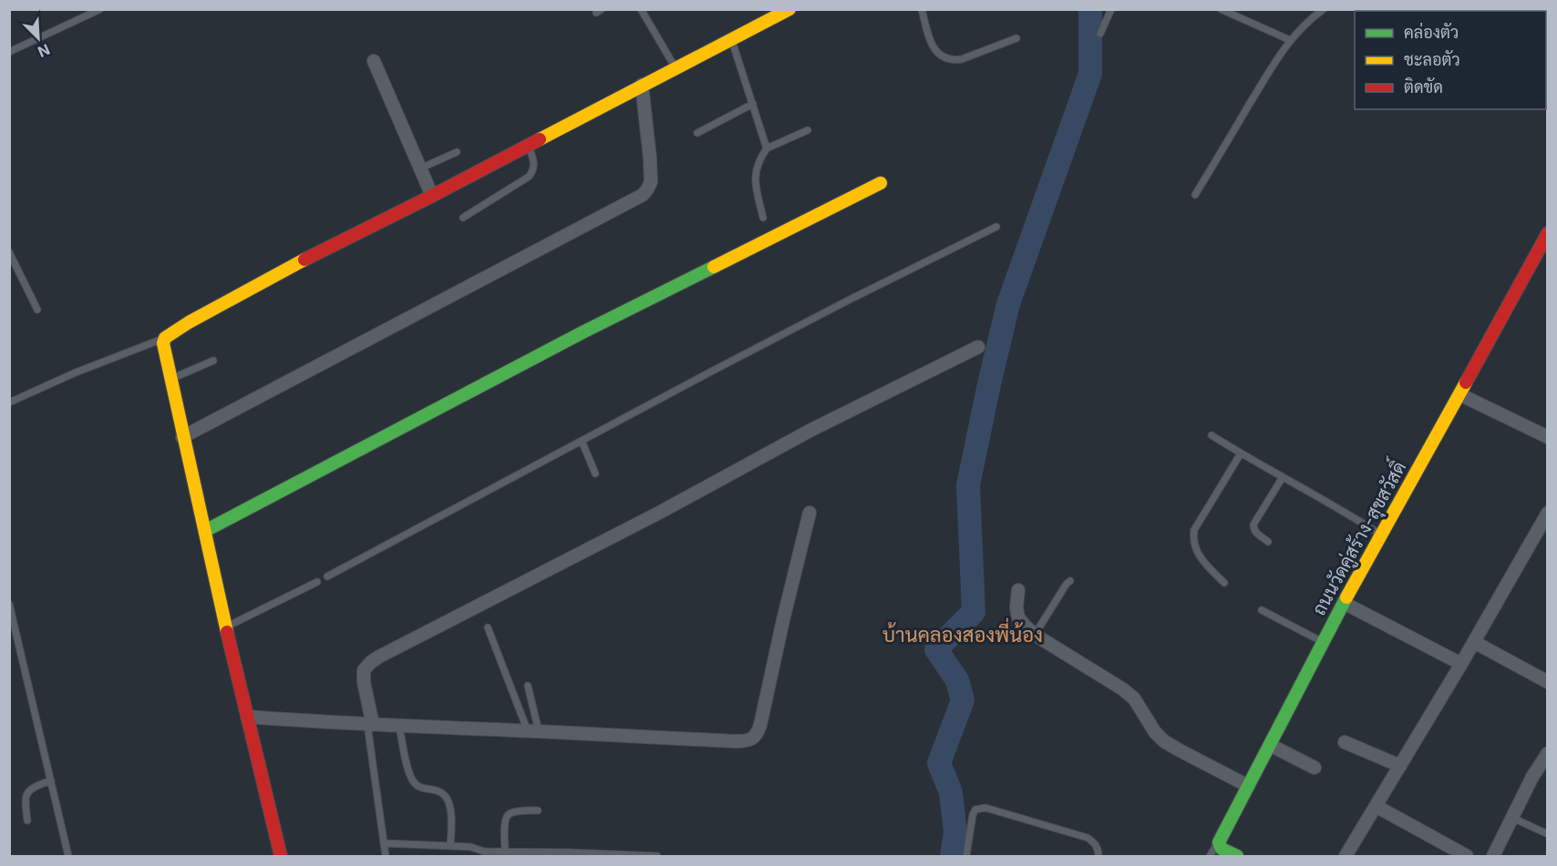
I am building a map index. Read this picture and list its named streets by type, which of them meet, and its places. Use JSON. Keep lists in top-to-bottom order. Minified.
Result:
{"streets":{"street":["ถนนวัดคู่สร้าง-สุขสวัสดิ์"]},"districts":["บ้านคลองสองพี่น้อง"],"legend":["คล่องตัว","ชะลอตัว","ติดขัด"],"north":"bottom right"}
